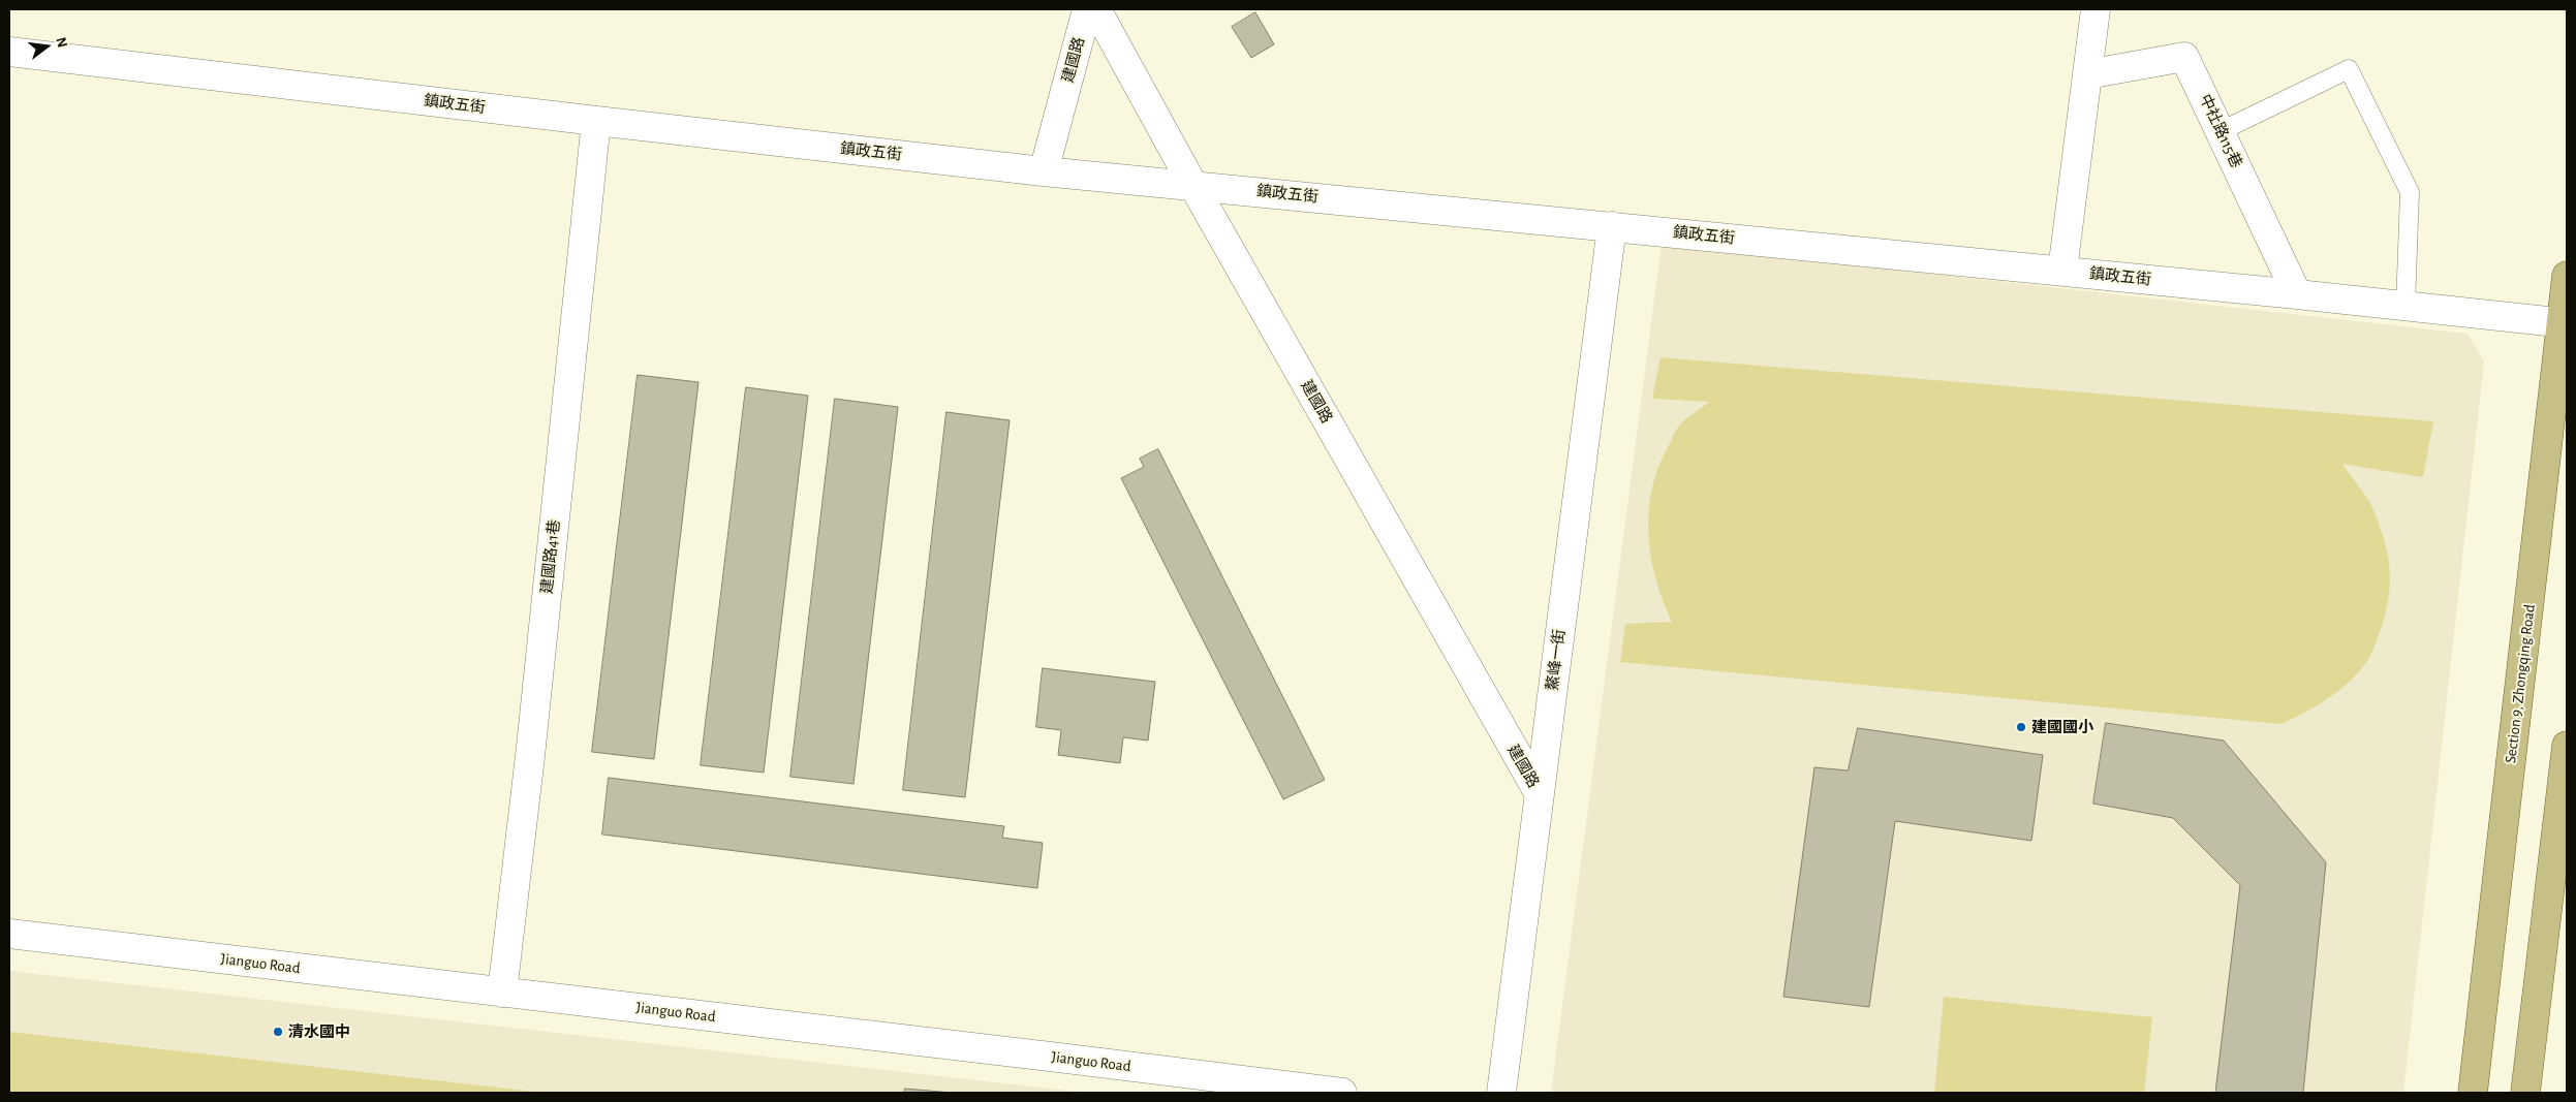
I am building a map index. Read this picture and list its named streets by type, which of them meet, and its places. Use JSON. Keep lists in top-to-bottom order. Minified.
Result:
{"streets":{"main road":["Section 9, Zhongqing Road"],"street":["建國路","鎮政五街","中社路115巷","建國路41巷","鰲峰一街","Jianguo Road"]},"crossings":[["建國路","鎮政五街"],["建國路","鰲峰一街"],["鎮政五街","中社路115巷"],["鎮政五街","建國路41巷"],["鎮政五街","鰲峰一街"],["鎮政五街","Section 9, Zhongqing Road"],["建國路41巷","Jianguo Road"]],"places":["建國國小","清水國中"],"north":"right"}
